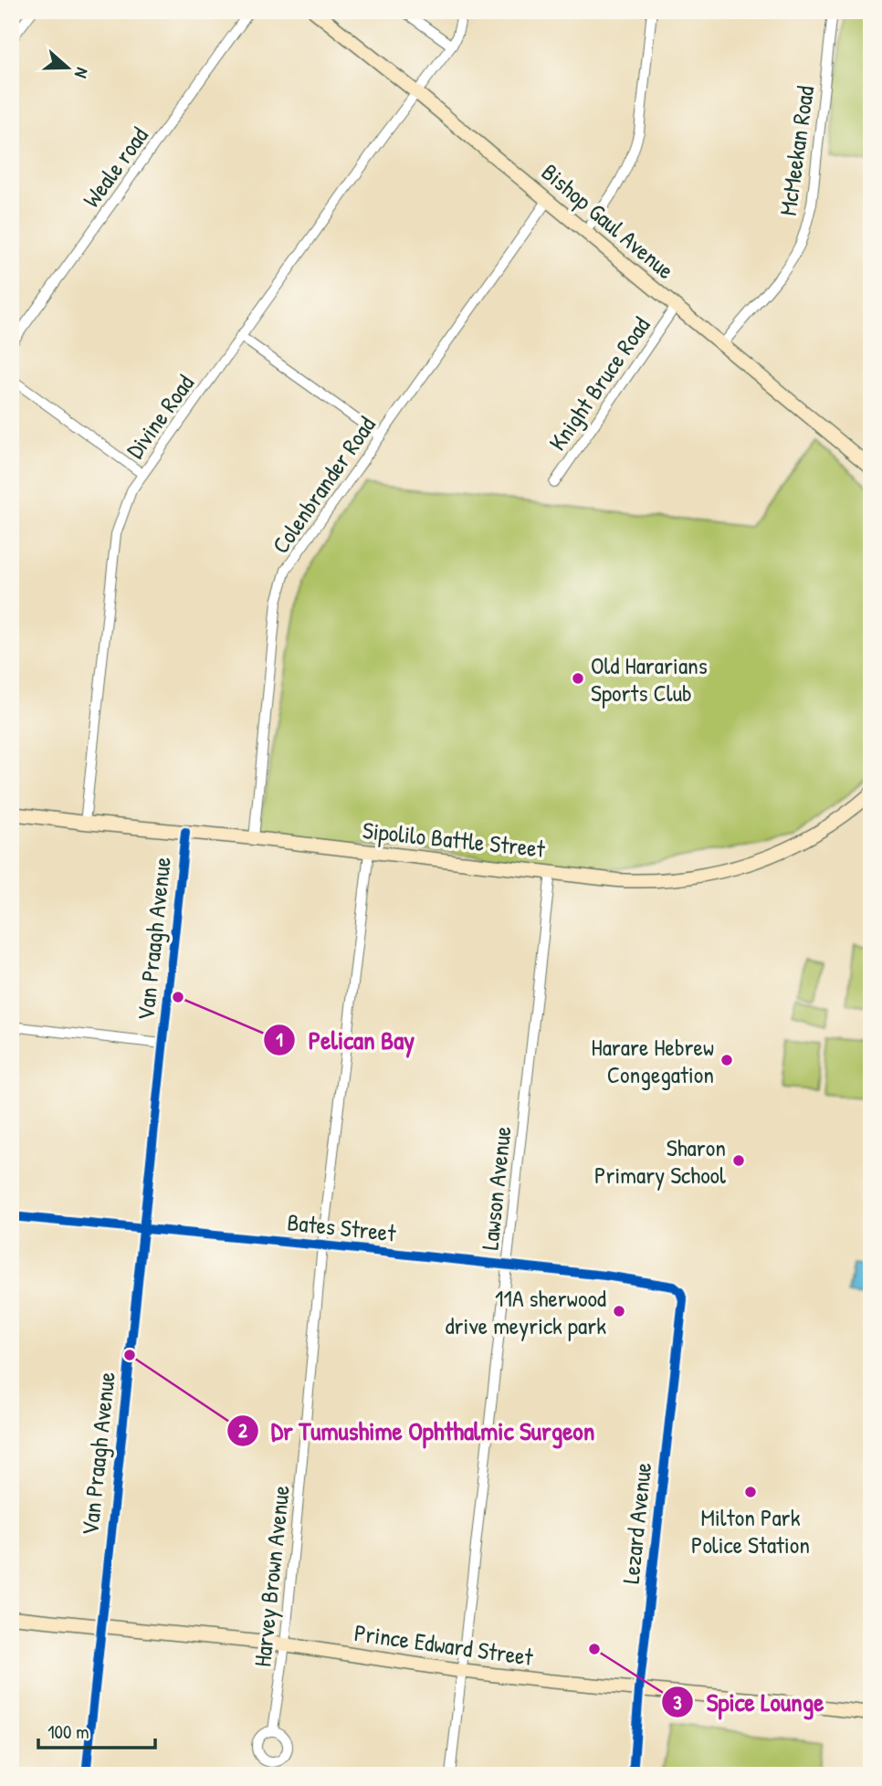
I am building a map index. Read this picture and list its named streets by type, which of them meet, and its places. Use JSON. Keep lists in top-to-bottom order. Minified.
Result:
{"streets":{"main road":["Bishop Gaul Avenue","Sipolilo Battle Street","Prince Edward Street"],"street":["McMeekan Road","Weale road","Knight Bruce Road","Divine Road","Colenbrander Road","Van Praagh Avenue","Lawson Avenue","Bates Street","Lezard Avenue","Harvey Brown Avenue"]},"crossings":[["McMeekan Road","Bishop Gaul Avenue"],["Bishop Gaul Avenue","Knight Bruce Road"],["Bishop Gaul Avenue","Divine Road"],["Bishop Gaul Avenue","Colenbrander Road"],["Divine Road","Sipolilo Battle Street"],["Colenbrander Road","Sipolilo Battle Street"],["Sipolilo Battle Street","Van Praagh Avenue"],["Sipolilo Battle Street","Lawson Avenue"],["Sipolilo Battle Street","Harvey Brown Avenue"],["Van Praagh Avenue","Bates Street"],["Van Praagh Avenue","Prince Edward Street"],["Lawson Avenue","Bates Street"],["Lawson Avenue","Prince Edward Street"],["Bates Street","Lezard Avenue"],["Bates Street","Harvey Brown Avenue"],["Lezard Avenue","Prince Edward Street"],["Harvey Brown Avenue","Prince Edward Street"]],"places":["Old Hararians Sports Club","Pelican Bay","Harare Hebrew Congegation","Sharon Primary School","11A sherwood drive meyrick park","Dr Tumushime Ophthalmic Surgeon","Milton Park Police Station","Spice Lounge"],"scale_bar":"100 m","north":"right"}
